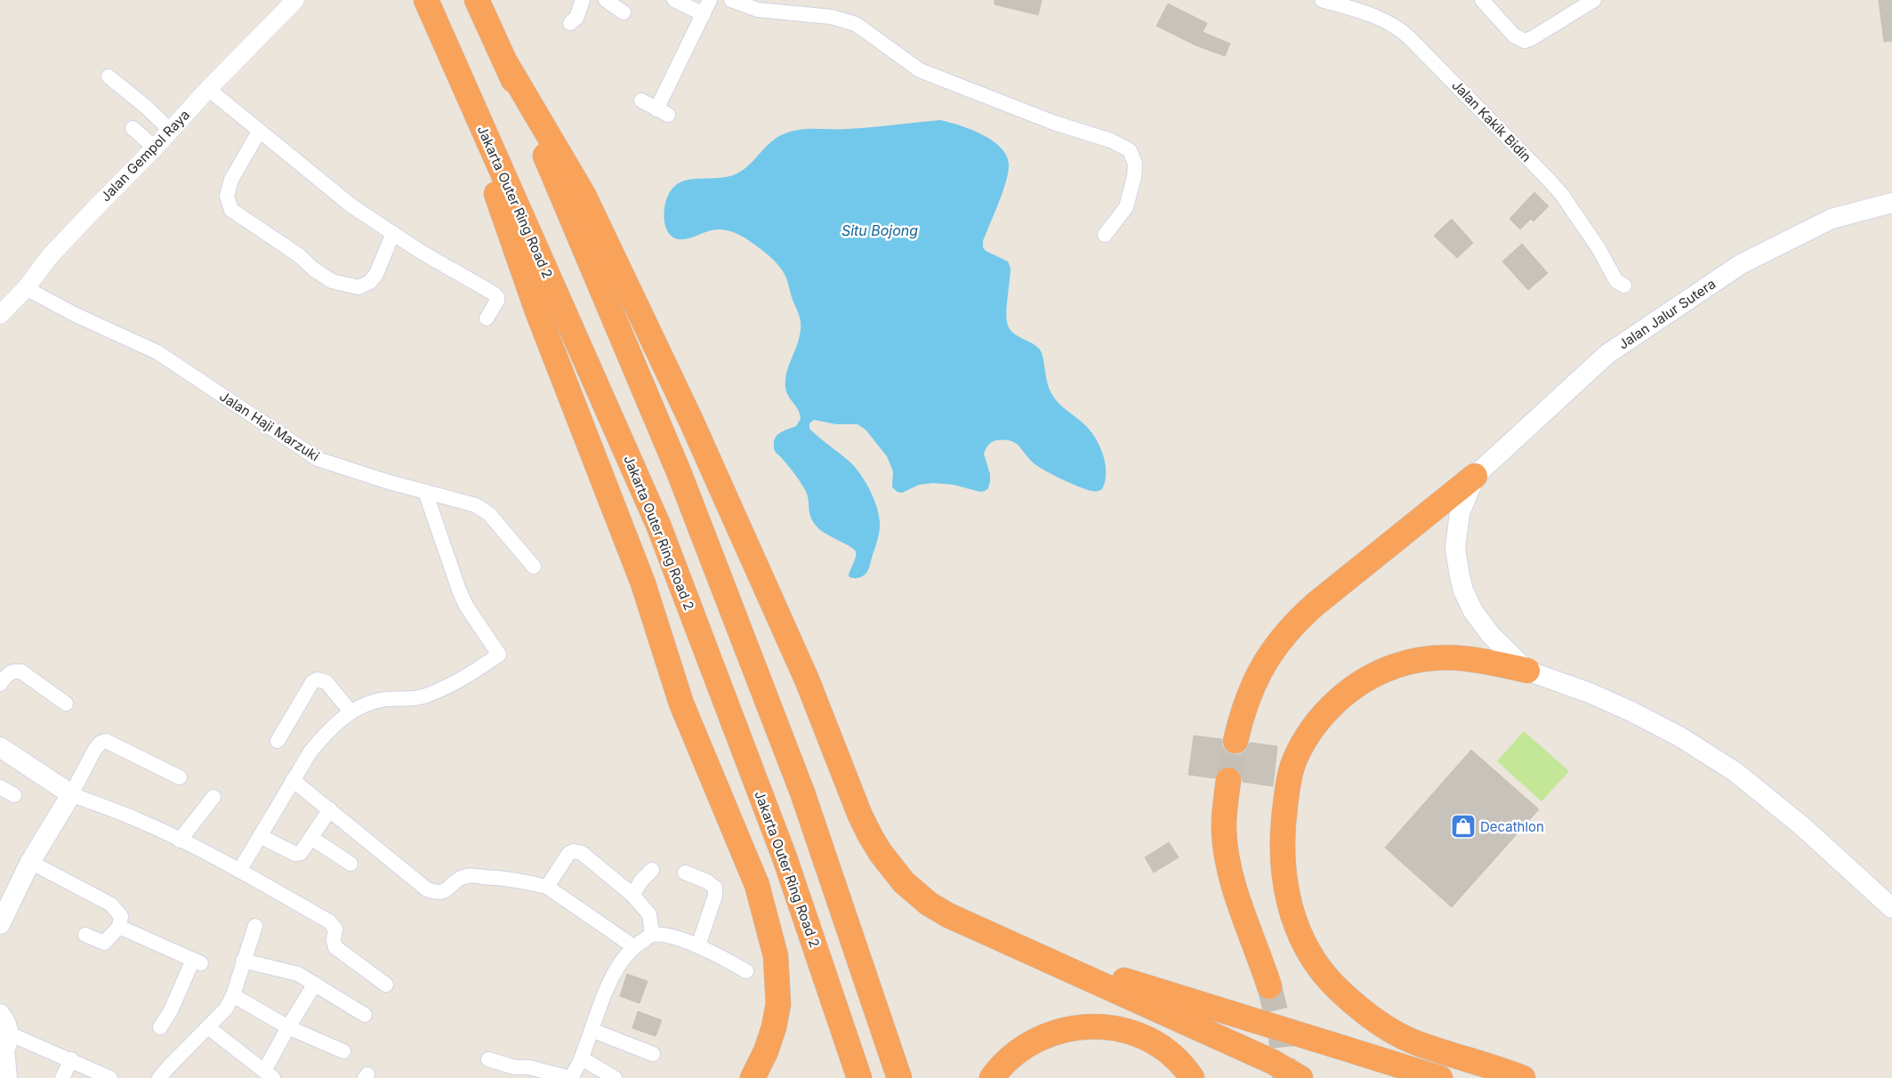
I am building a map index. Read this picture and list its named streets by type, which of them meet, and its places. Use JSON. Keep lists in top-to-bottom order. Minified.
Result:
{"streets":{"highway":["Jakarta Outer Ring Road 2"],"main road":["Jalan Jalur Sutera"],"street":["Jalan Kakik Bidin","Jalan Gempol Raya","Jalan Haji Marzuki"]},"crossings":[["Jalan Gempol Raya","Jalan Haji Marzuki"]],"water":["Situ Bojong"],"places":{"shop":["Decathlon"]}}
